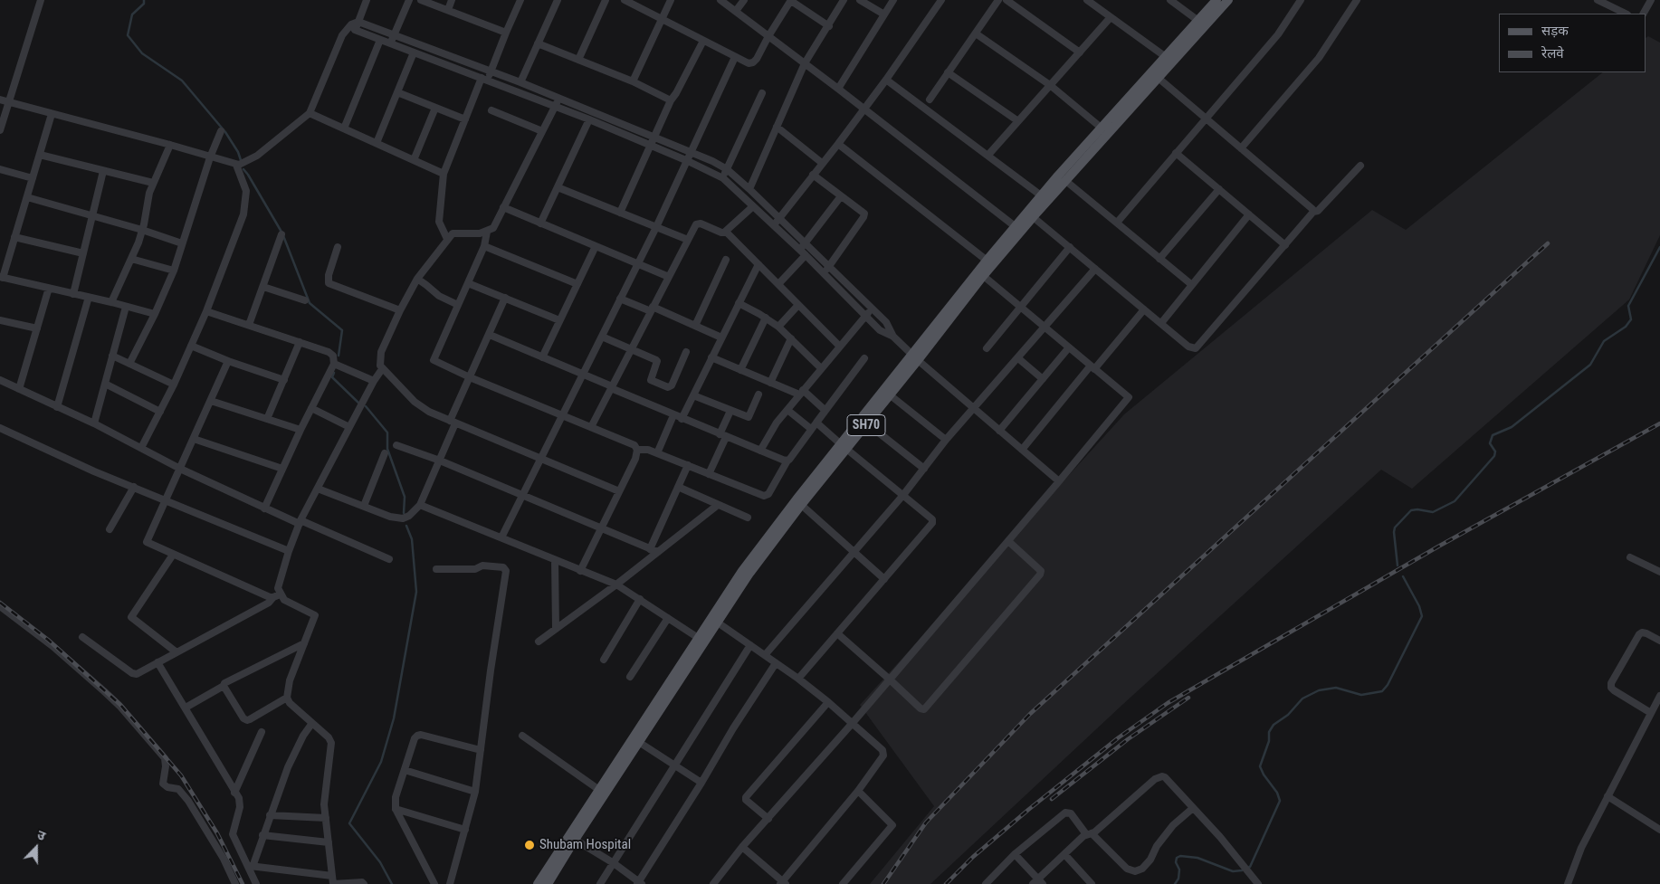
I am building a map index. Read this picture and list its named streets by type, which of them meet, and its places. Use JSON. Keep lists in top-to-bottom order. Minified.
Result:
{"streets":{"main road":["SH70"]},"places":["Shubam Hospital"],"legend":["सड़क","रेलवे"],"north":"top"}
